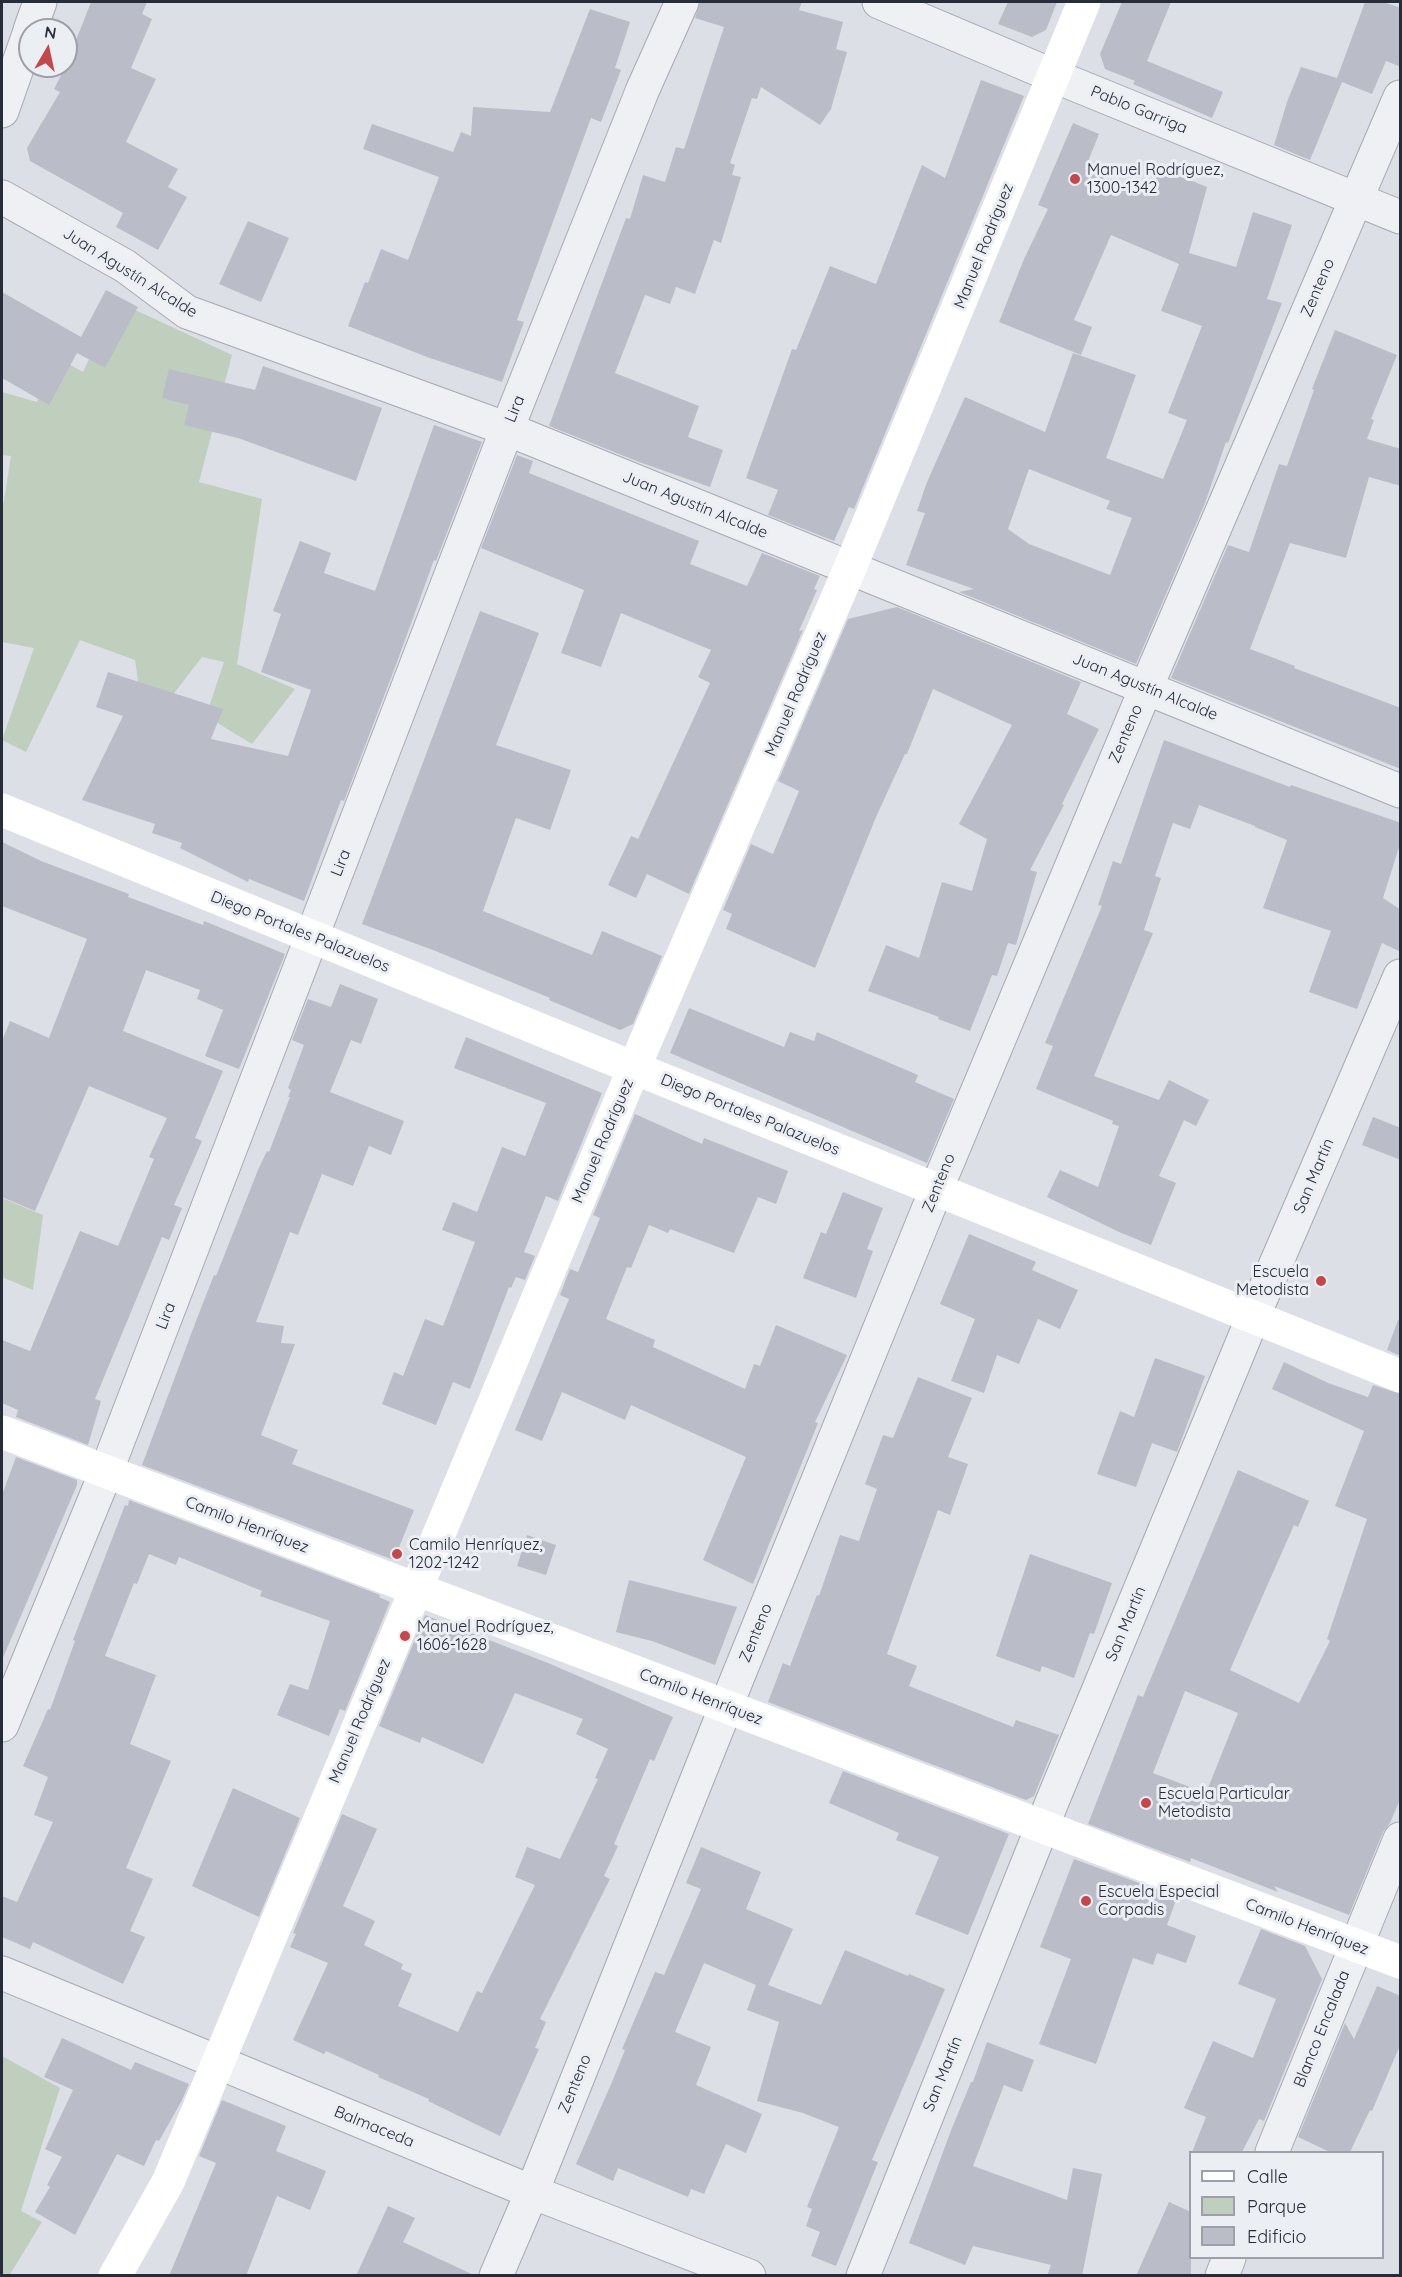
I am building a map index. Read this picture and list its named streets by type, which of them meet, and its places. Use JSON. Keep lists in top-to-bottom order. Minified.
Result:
{"streets":{"street":["Pablo Garriga","Manuel Rodríguez","Juan Agustín Alcalde","Zenteno","Lira","Diego Portales Palazuelos","San Martín","Camilo Henríquez","Blanco Encalada","Balmaceda"]},"crossings":[["Pablo Garriga","Manuel Rodríguez"],["Pablo Garriga","Zenteno"],["Manuel Rodríguez","Juan Agustín Alcalde"],["Manuel Rodríguez","Diego Portales Palazuelos"],["Manuel Rodríguez","Camilo Henríquez"],["Manuel Rodríguez","Balmaceda"],["Juan Agustín Alcalde","Zenteno"],["Juan Agustín Alcalde","Lira"],["Zenteno","Diego Portales Palazuelos"],["Zenteno","Camilo Henríquez"],["Zenteno","Balmaceda"],["Lira","Diego Portales Palazuelos"],["Lira","Camilo Henríquez"],["Diego Portales Palazuelos","San Martín"],["San Martín","Camilo Henríquez"],["Camilo Henríquez","Blanco Encalada"]],"places":["Manuel Rodríguez, 1300-1342","Escuela Metodista","Camilo Henríquez, 1202-1242","Manuel Rodríguez, 1606-1628","Escuela Particular Metodista","Escuela Especial Corpadis"],"legend":["Calle","Parque","Edificio"],"north":"top"}
